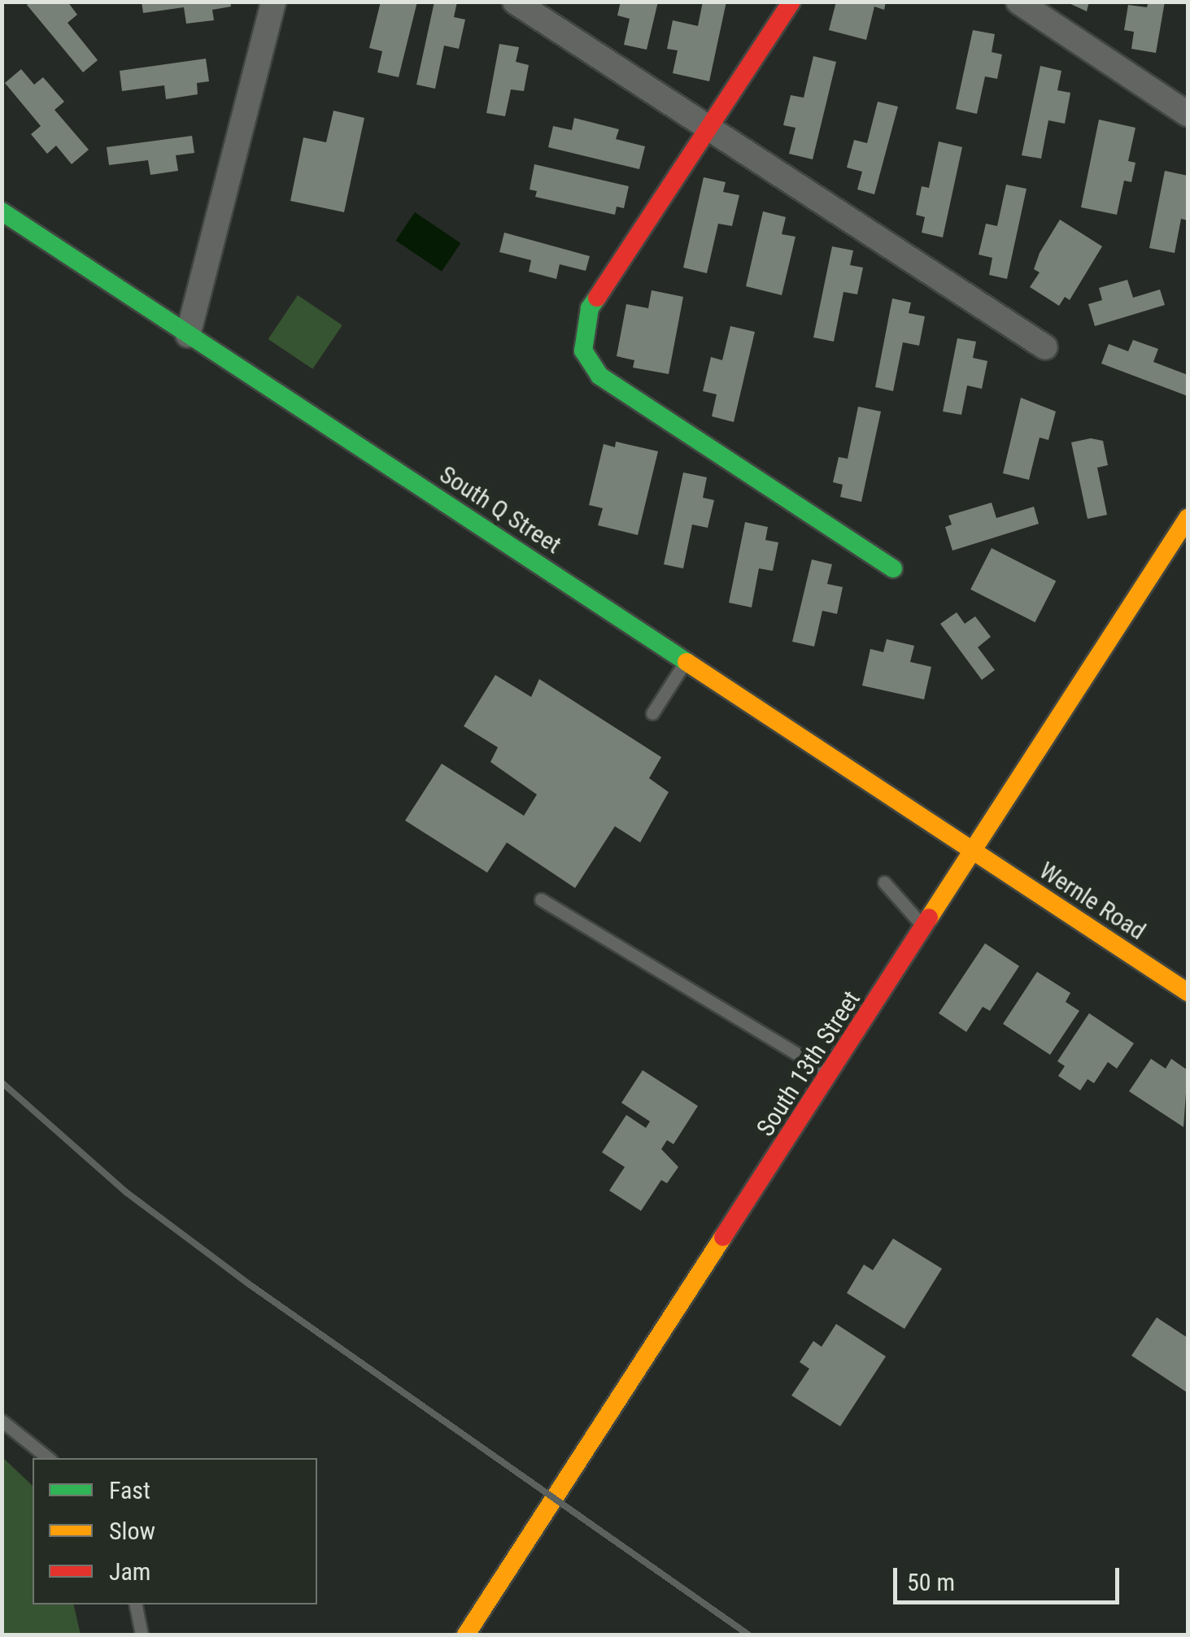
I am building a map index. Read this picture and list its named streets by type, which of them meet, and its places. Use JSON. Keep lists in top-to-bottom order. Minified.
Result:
{"streets":{"street":["South Q Street","Wernle Road","South 13th Street"]},"crossings":[["South Q Street","Wernle Road"],["South Q Street","South 13th Street"],["Wernle Road","South 13th Street"]],"legend":["Fast","Slow","Jam"],"scale_bar":"50 m"}
